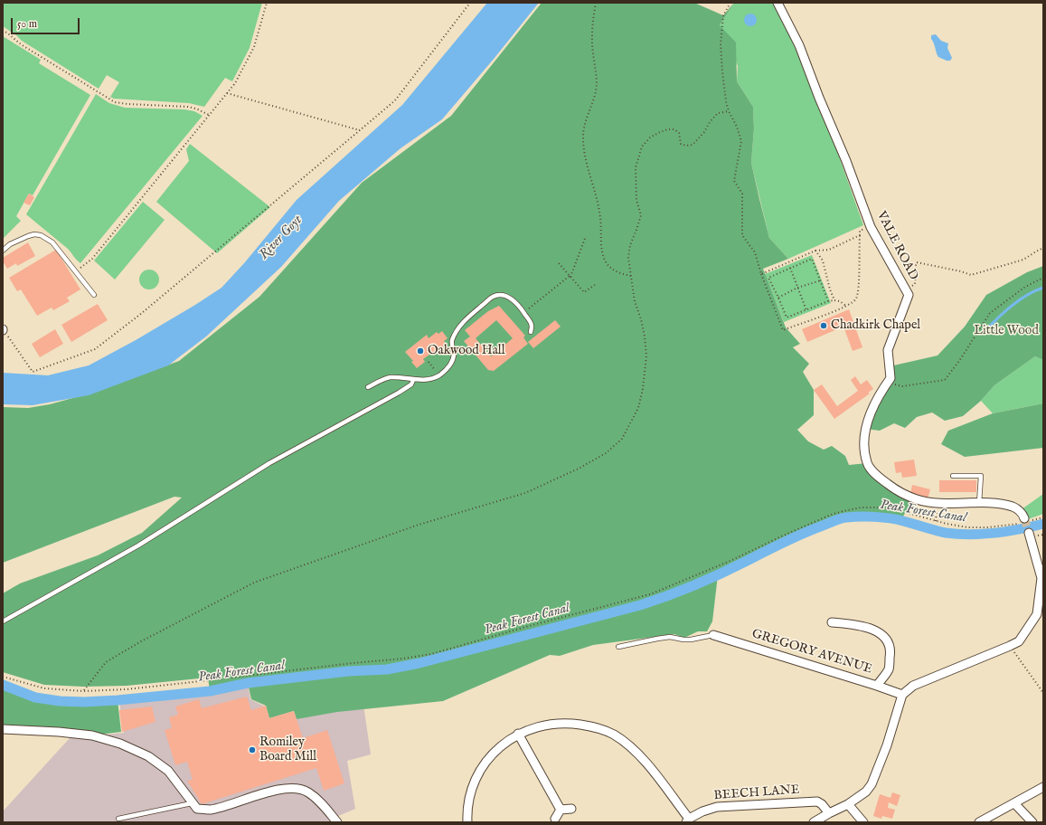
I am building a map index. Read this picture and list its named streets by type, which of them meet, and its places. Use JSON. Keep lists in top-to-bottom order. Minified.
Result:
{"streets":{"street":["VALE ROAD","GREGORY AVENUE","BEECH LANE"]},"water":["River Goyt","Peak Forest Canal"],"parks":["Little Wood"],"places":["Chadkirk Chapel","Oakwood Hall","Romiley Board Mill"],"scale_bar":"50 m"}
